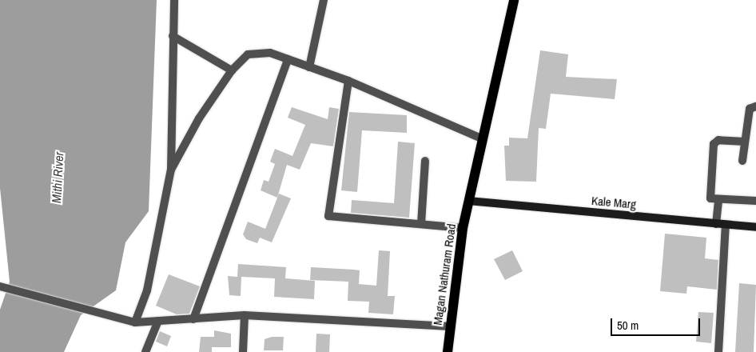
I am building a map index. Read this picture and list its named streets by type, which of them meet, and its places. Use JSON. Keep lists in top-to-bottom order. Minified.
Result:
{"streets":{"main road":["Kale Marg","Magan Nathuram Road"]},"crossings":[["Kale Marg","Magan Nathuram Road"]],"water":["Mithi River"],"scale_bar":"50 m"}
